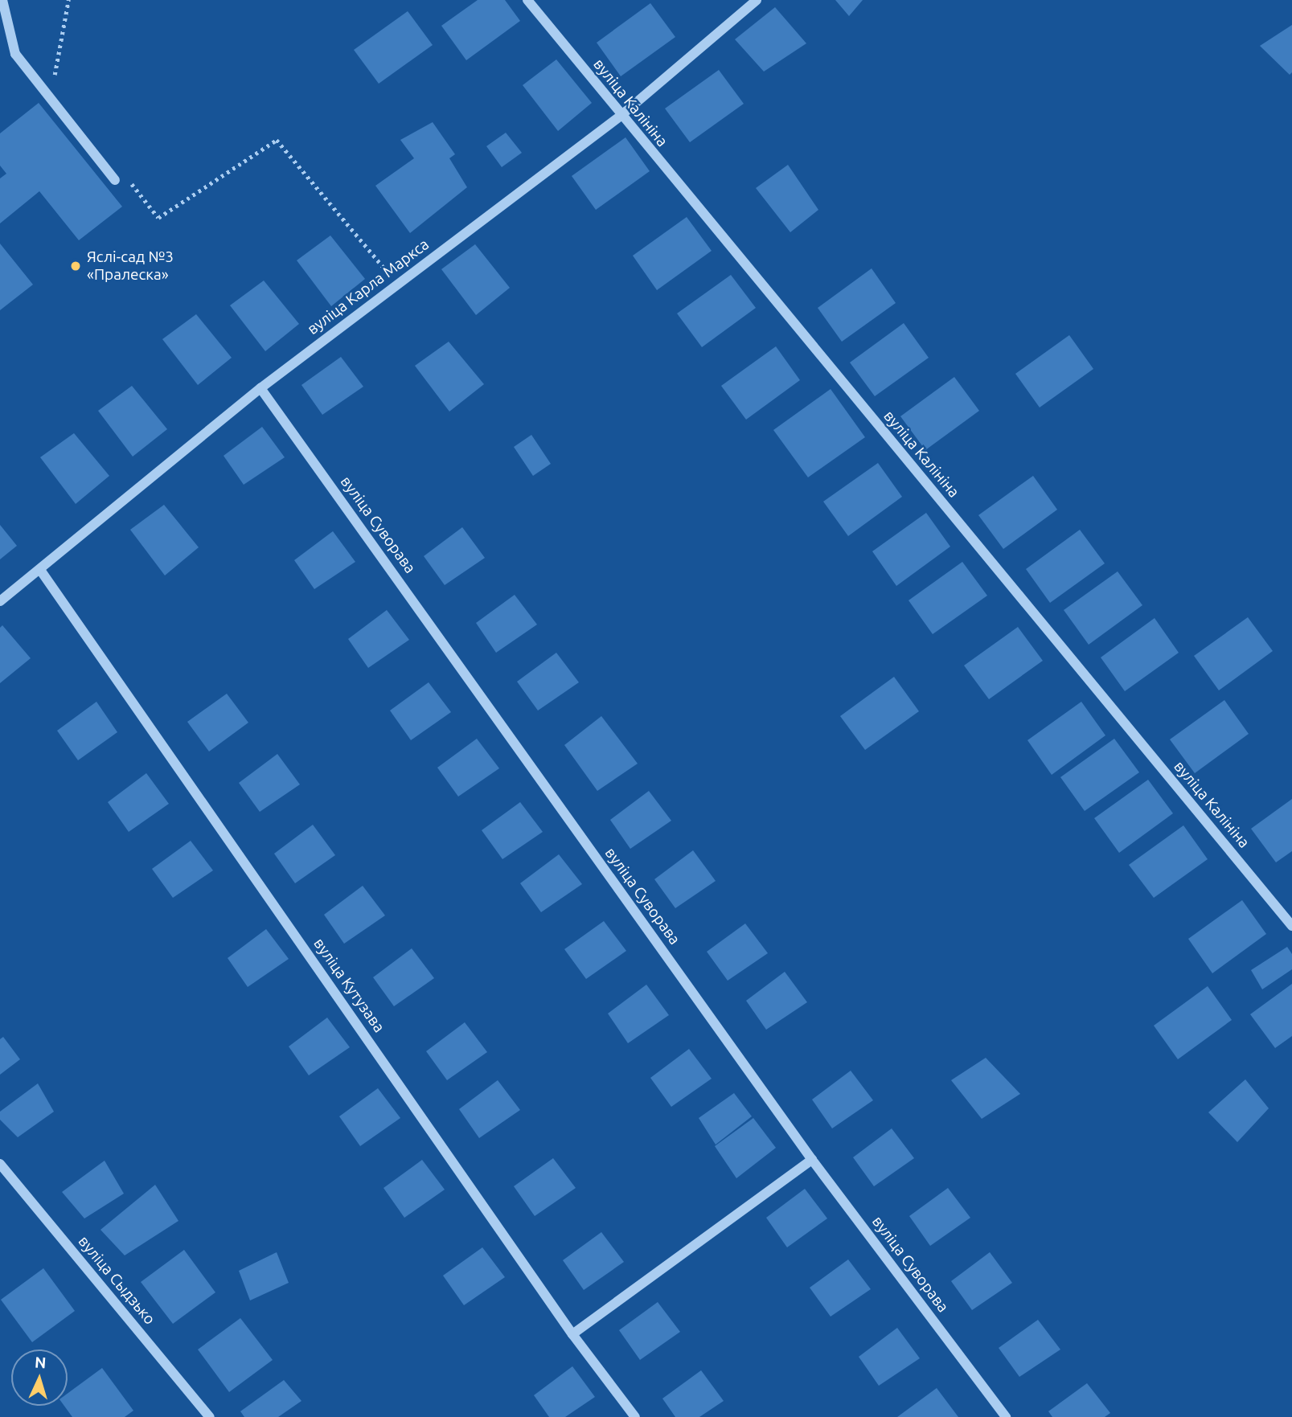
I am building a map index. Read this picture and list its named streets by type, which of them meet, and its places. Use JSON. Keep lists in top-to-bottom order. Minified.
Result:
{"streets":{"street":["вуліца Калініна","вуліца Карла Маркса","вуліца Суворава","вуліца Кутузава","вуліца Сыдзько"]},"crossings":[["вуліца Калініна","вуліца Карла Маркса"],["вуліца Карла Маркса","вуліца Суворава"],["вуліца Карла Маркса","вуліца Кутузава"]],"places":["Яслі-сад №3 «Пралеска»"],"north":"top"}
